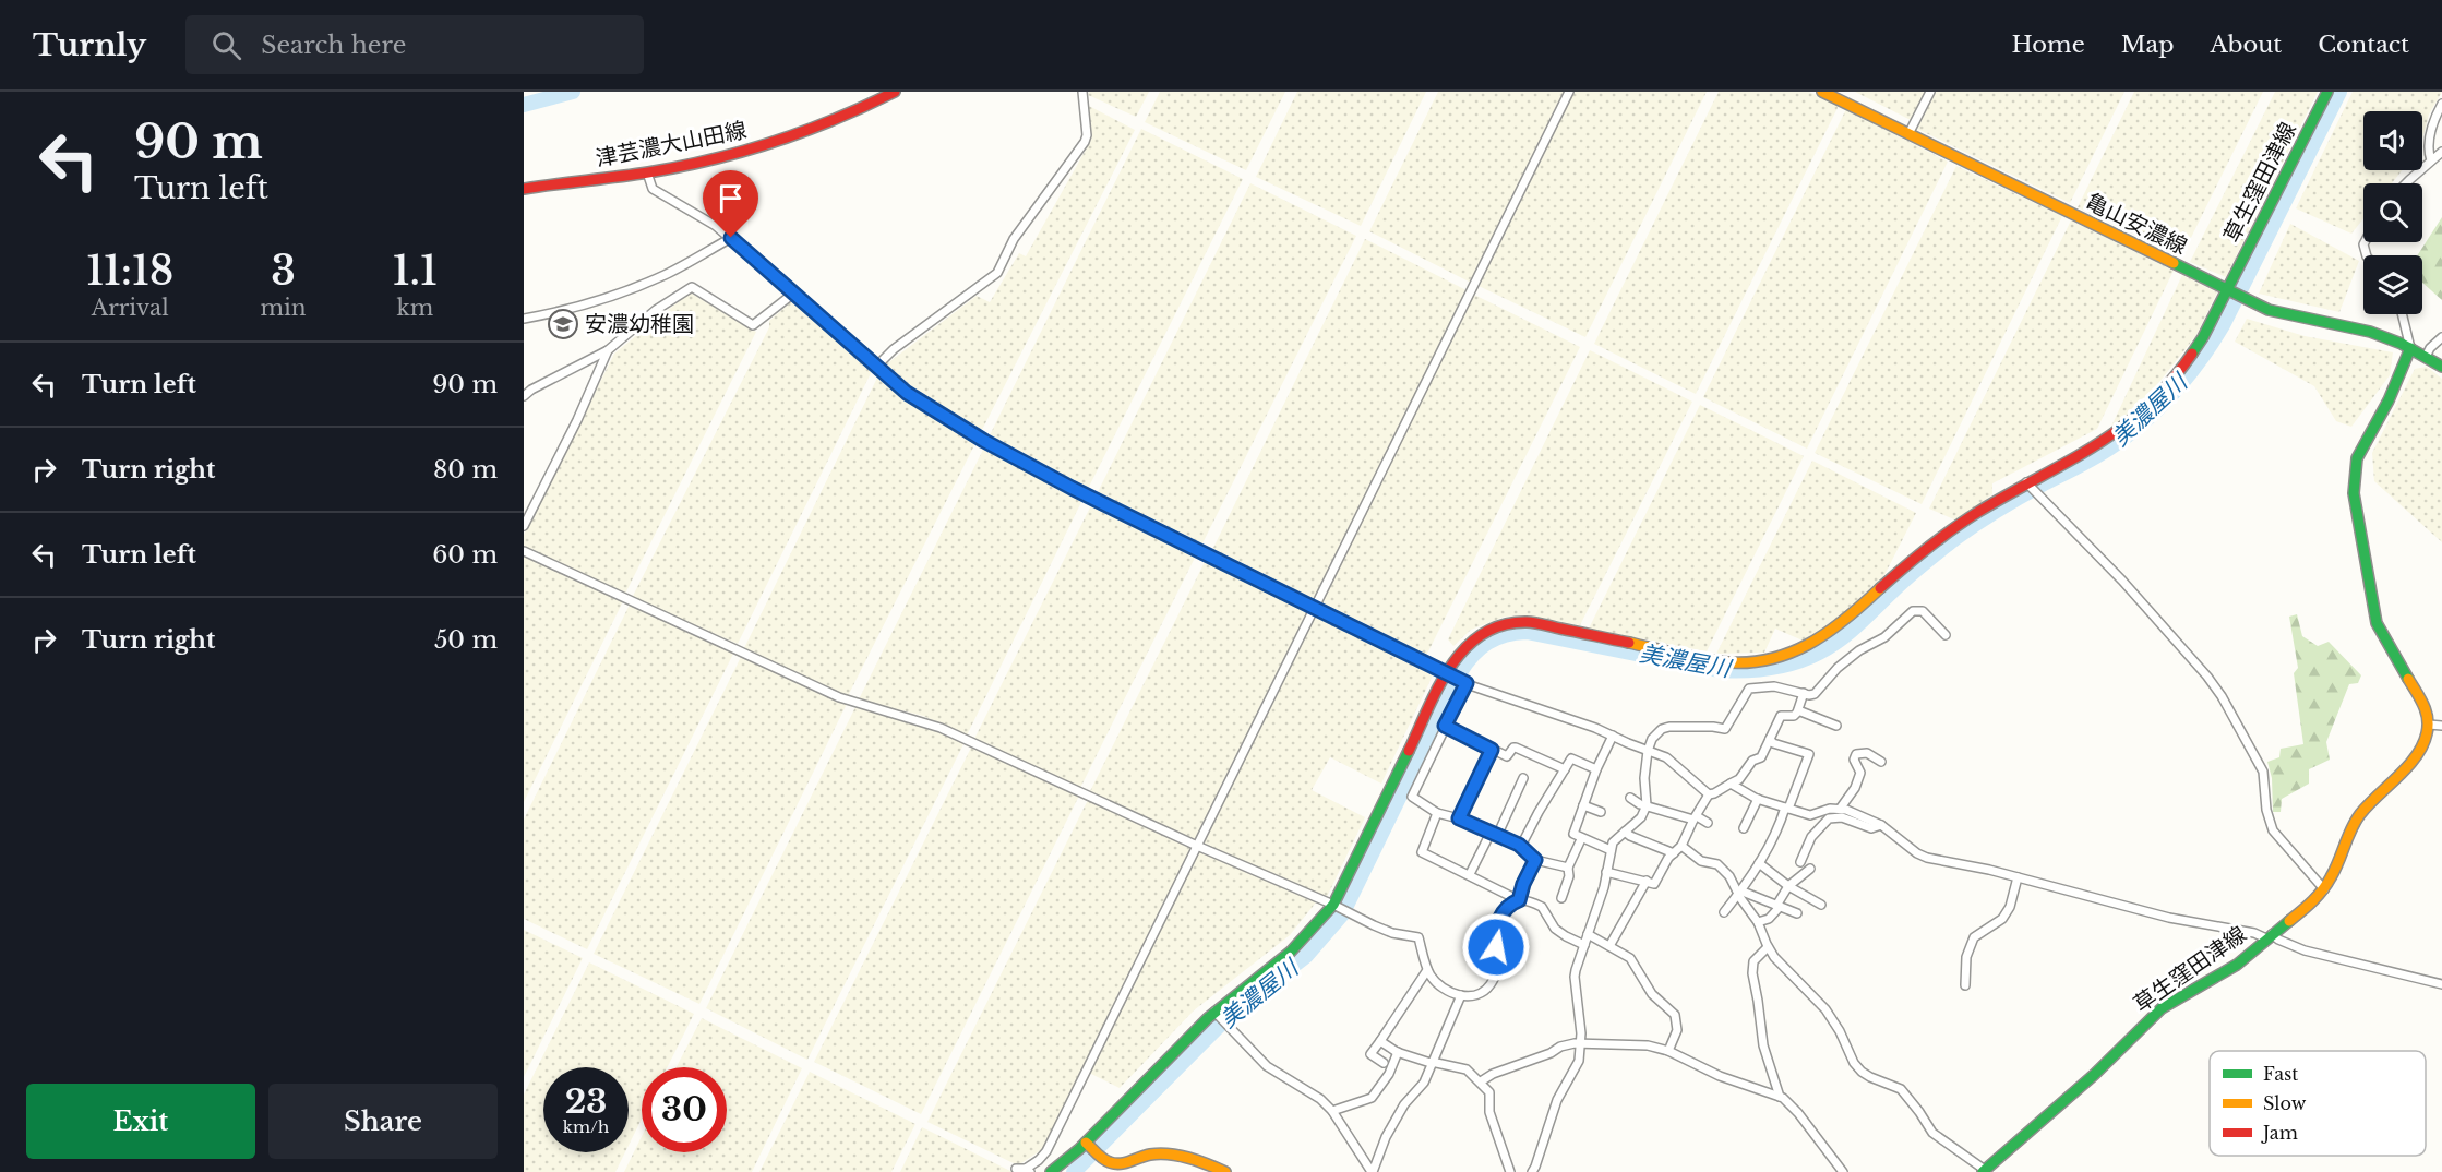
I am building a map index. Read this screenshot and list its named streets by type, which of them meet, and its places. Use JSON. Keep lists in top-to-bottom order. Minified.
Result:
{"streets":{"main road":["津芸濃大山田線","草生窪田津線","亀山安濃線"]},"crossings":[["草生窪田津線","亀山安濃線"]],"water":["美濃屋川"],"places":{"school or university":["安濃幼稚園"]},"legend":["Fast","Slow","Jam"],"page":{"header":"Turnly","search":"Search here","nav":["Home","Map","About","Contact"],"turn":["90 m","Turn left"],"eta":["11:18","Arrival","3","min","1.1","km"],"list":[{"name":"Turn left","value":"90 m"},{"name":"Turn right","value":"80 m"},{"name":"Turn left","value":"60 m"},{"name":"Turn right","value":"50 m"}],"speed":"23 km/h","limit":"30","buttons":["Exit","Share"]}}
